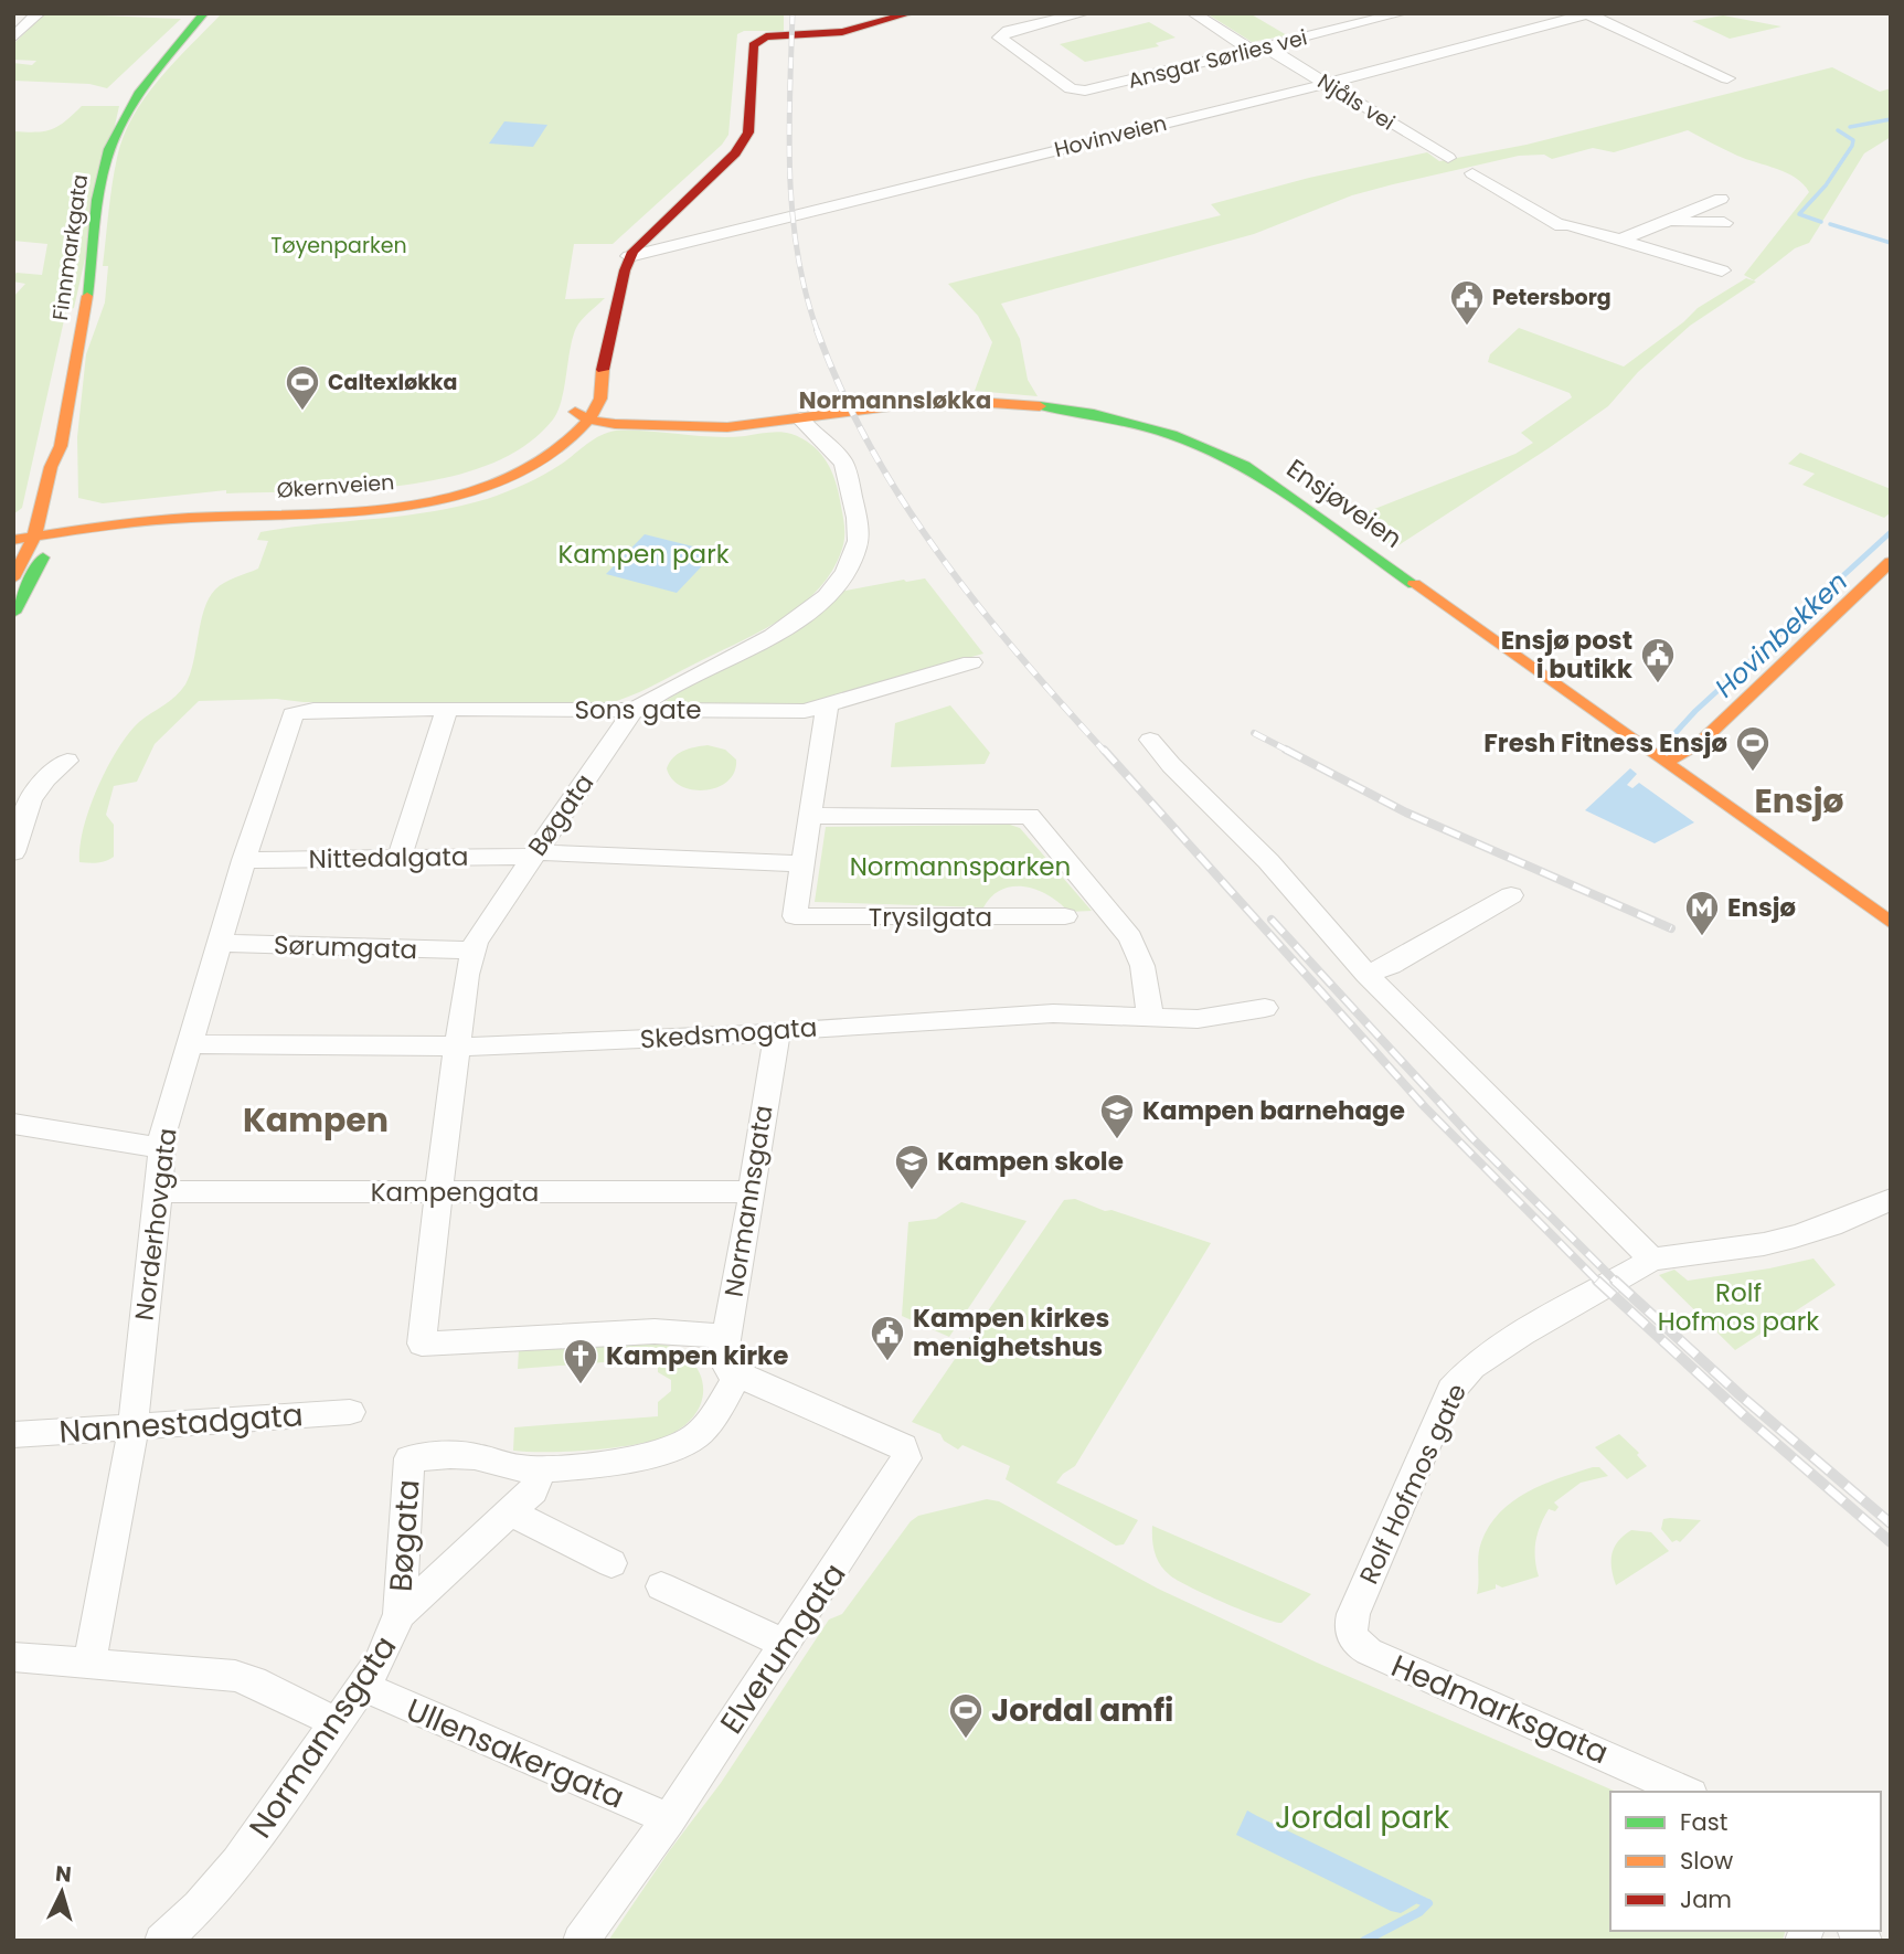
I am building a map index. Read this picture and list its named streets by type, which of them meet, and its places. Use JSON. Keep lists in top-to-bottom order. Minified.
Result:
{"streets":{"main road":["Finnmarkgata","Økernveien","Ensjøveien"],"street":["Ansgar Sørlies vei","Njåls vei","Hovinveien","Sons gate","Bøgata","Nittedalgata","Trysilgata","Sørumgata","Skedsmogata","Kampengata","Normannsgata","Norderhovgata","Nannestadgata","Rolf Hofmos gate","Elverumgata","Hedmarksgata","Ullensakergata"]},"crossings":[["Ansgar Sørlies vei","Njåls vei"],["Njåls vei","Hovinveien"],["Hovinveien","Økernveien"],["Finnmarkgata","Økernveien"],["Økernveien","Ensjøveien"],["Ensjøveien","Bøgata"],["Sons gate","Bøgata"],["Sons gate","Norderhovgata"],["Bøgata","Nittedalgata"],["Bøgata","Sørumgata"],["Bøgata","Skedsmogata"],["Bøgata","Kampengata"],["Bøgata","Normannsgata"],["Nittedalgata","Trysilgata"],["Nittedalgata","Norderhovgata"],["Sørumgata","Norderhovgata"],["Skedsmogata","Normannsgata"],["Skedsmogata","Norderhovgata"],["Kampengata","Normannsgata"],["Kampengata","Norderhovgata"],["Normannsgata","Elverumgata"],["Normannsgata","Ullensakergata"],["Norderhovgata","Nannestadgata"],["Rolf Hofmos gate","Hedmarksgata"],["Elverumgata","Ullensakergata"]],"districts":["Normannsløkka","Ensjø","Kampen"],"water":["Hovinbekken"],"parks":["Tøyenparken","Kampen park","Normannsparken","Rolf Hofmos park","Jordal park"],"places":{"public building":["Petersborg","Ensjø post i butikk","Kampen kirkes menighetshus"],"sports":["Caltexløkka","Fresh Fitness Ensjø","Jordal amfi"],"metro station":["Ensjø"],"school or university":["Kampen barnehage","Kampen skole"],"church":["Kampen kirke"]},"legend":["Fast","Slow","Jam"],"north":"top"}
